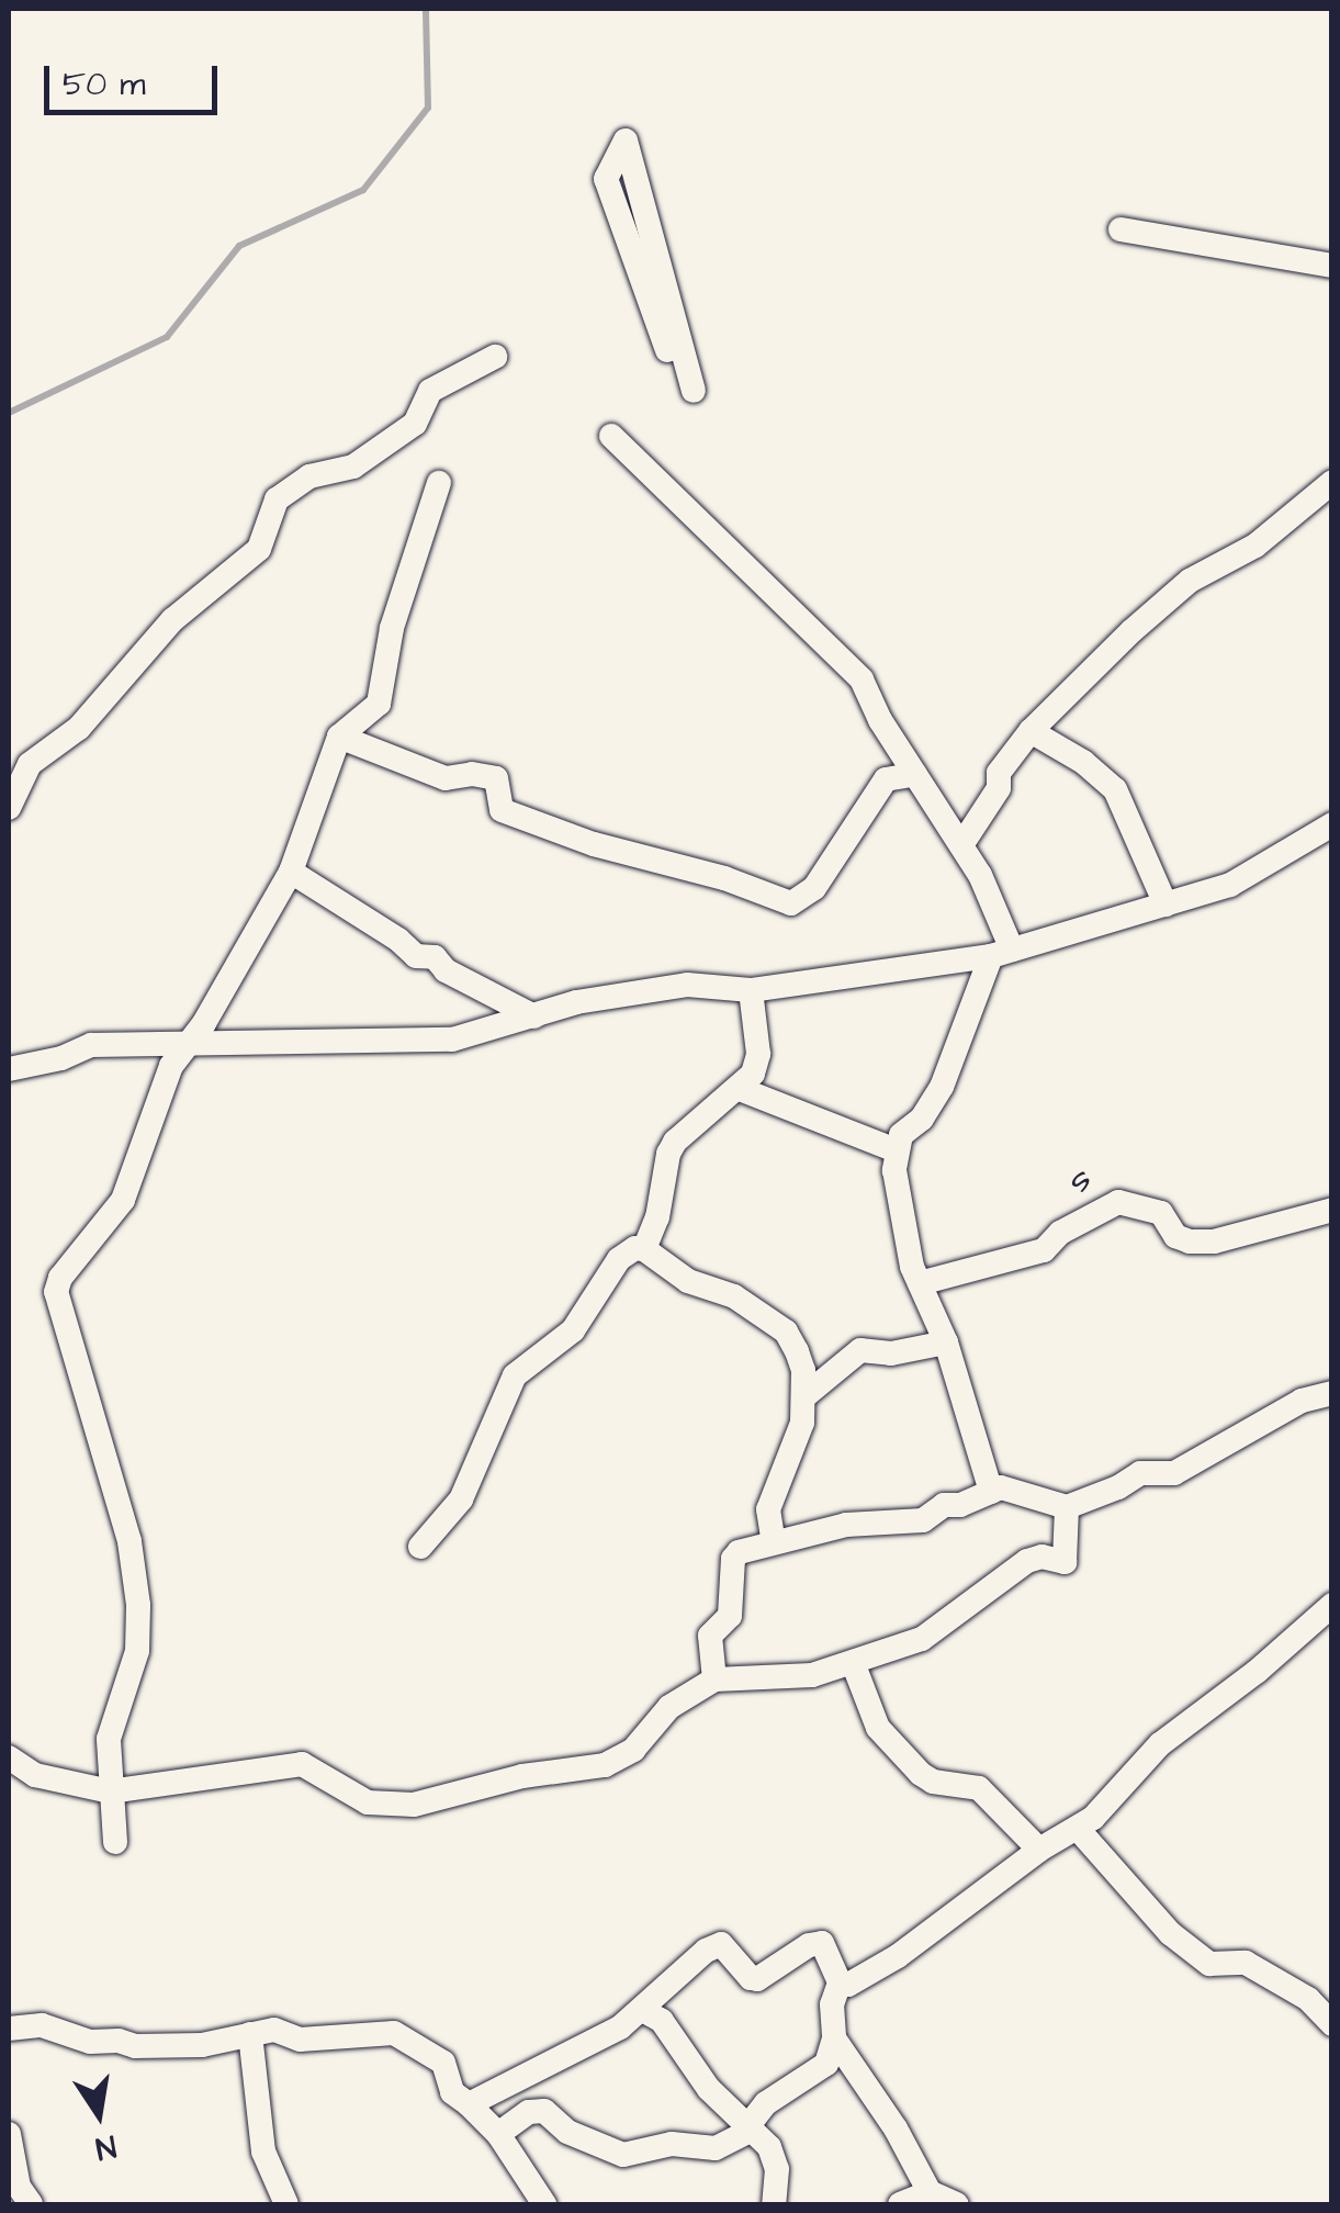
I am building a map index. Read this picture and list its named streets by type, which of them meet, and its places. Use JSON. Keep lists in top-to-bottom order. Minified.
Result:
{"streets":{"street":["s"]},"scale_bar":"50 m","north":"bottom"}
